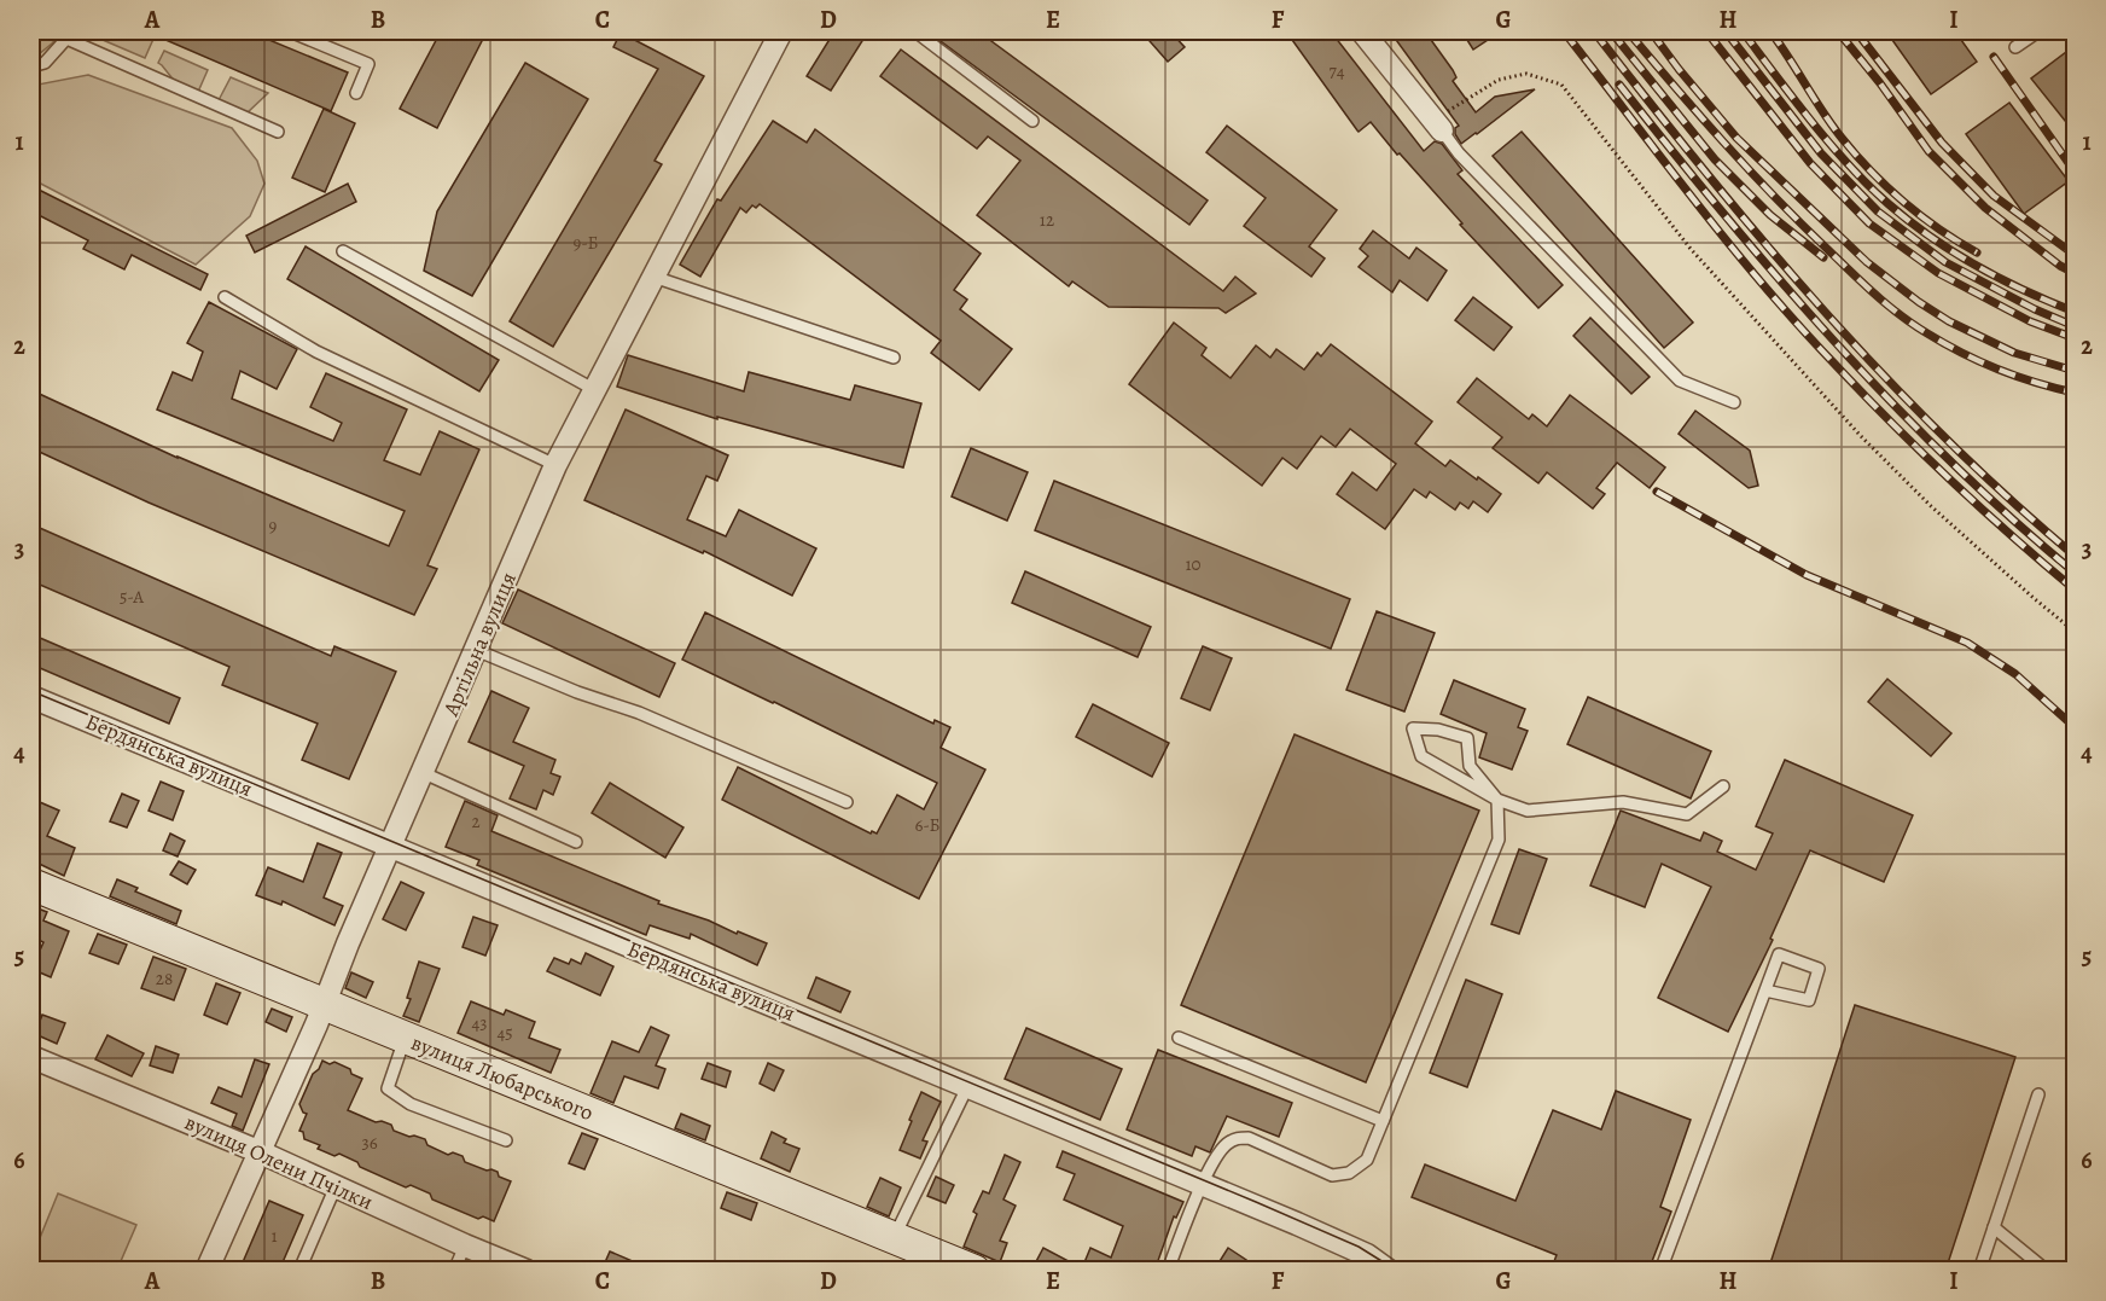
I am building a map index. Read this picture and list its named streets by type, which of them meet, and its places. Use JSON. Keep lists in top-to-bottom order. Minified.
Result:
{"streets":{"main road":["вулиця Любарського"],"street":["Артільна вулиця","Бердянська вулиця","вулиця Олени Пчілки"]},"crossings":[["Артільна вулиця","Бердянська вулиця"],["Артільна вулиця","вулиця Любарського"],["Артільна вулиця","вулиця Олени Пчілки"]],"house_numbers":["74","12","9-Б","9","10","5-А","2","6-Б","28","43","45","36","1"],"grid":{"columns":["A","B","C","D","E","F","G","H","I"],"rows":["1","2","3","4","5","6"]}}
